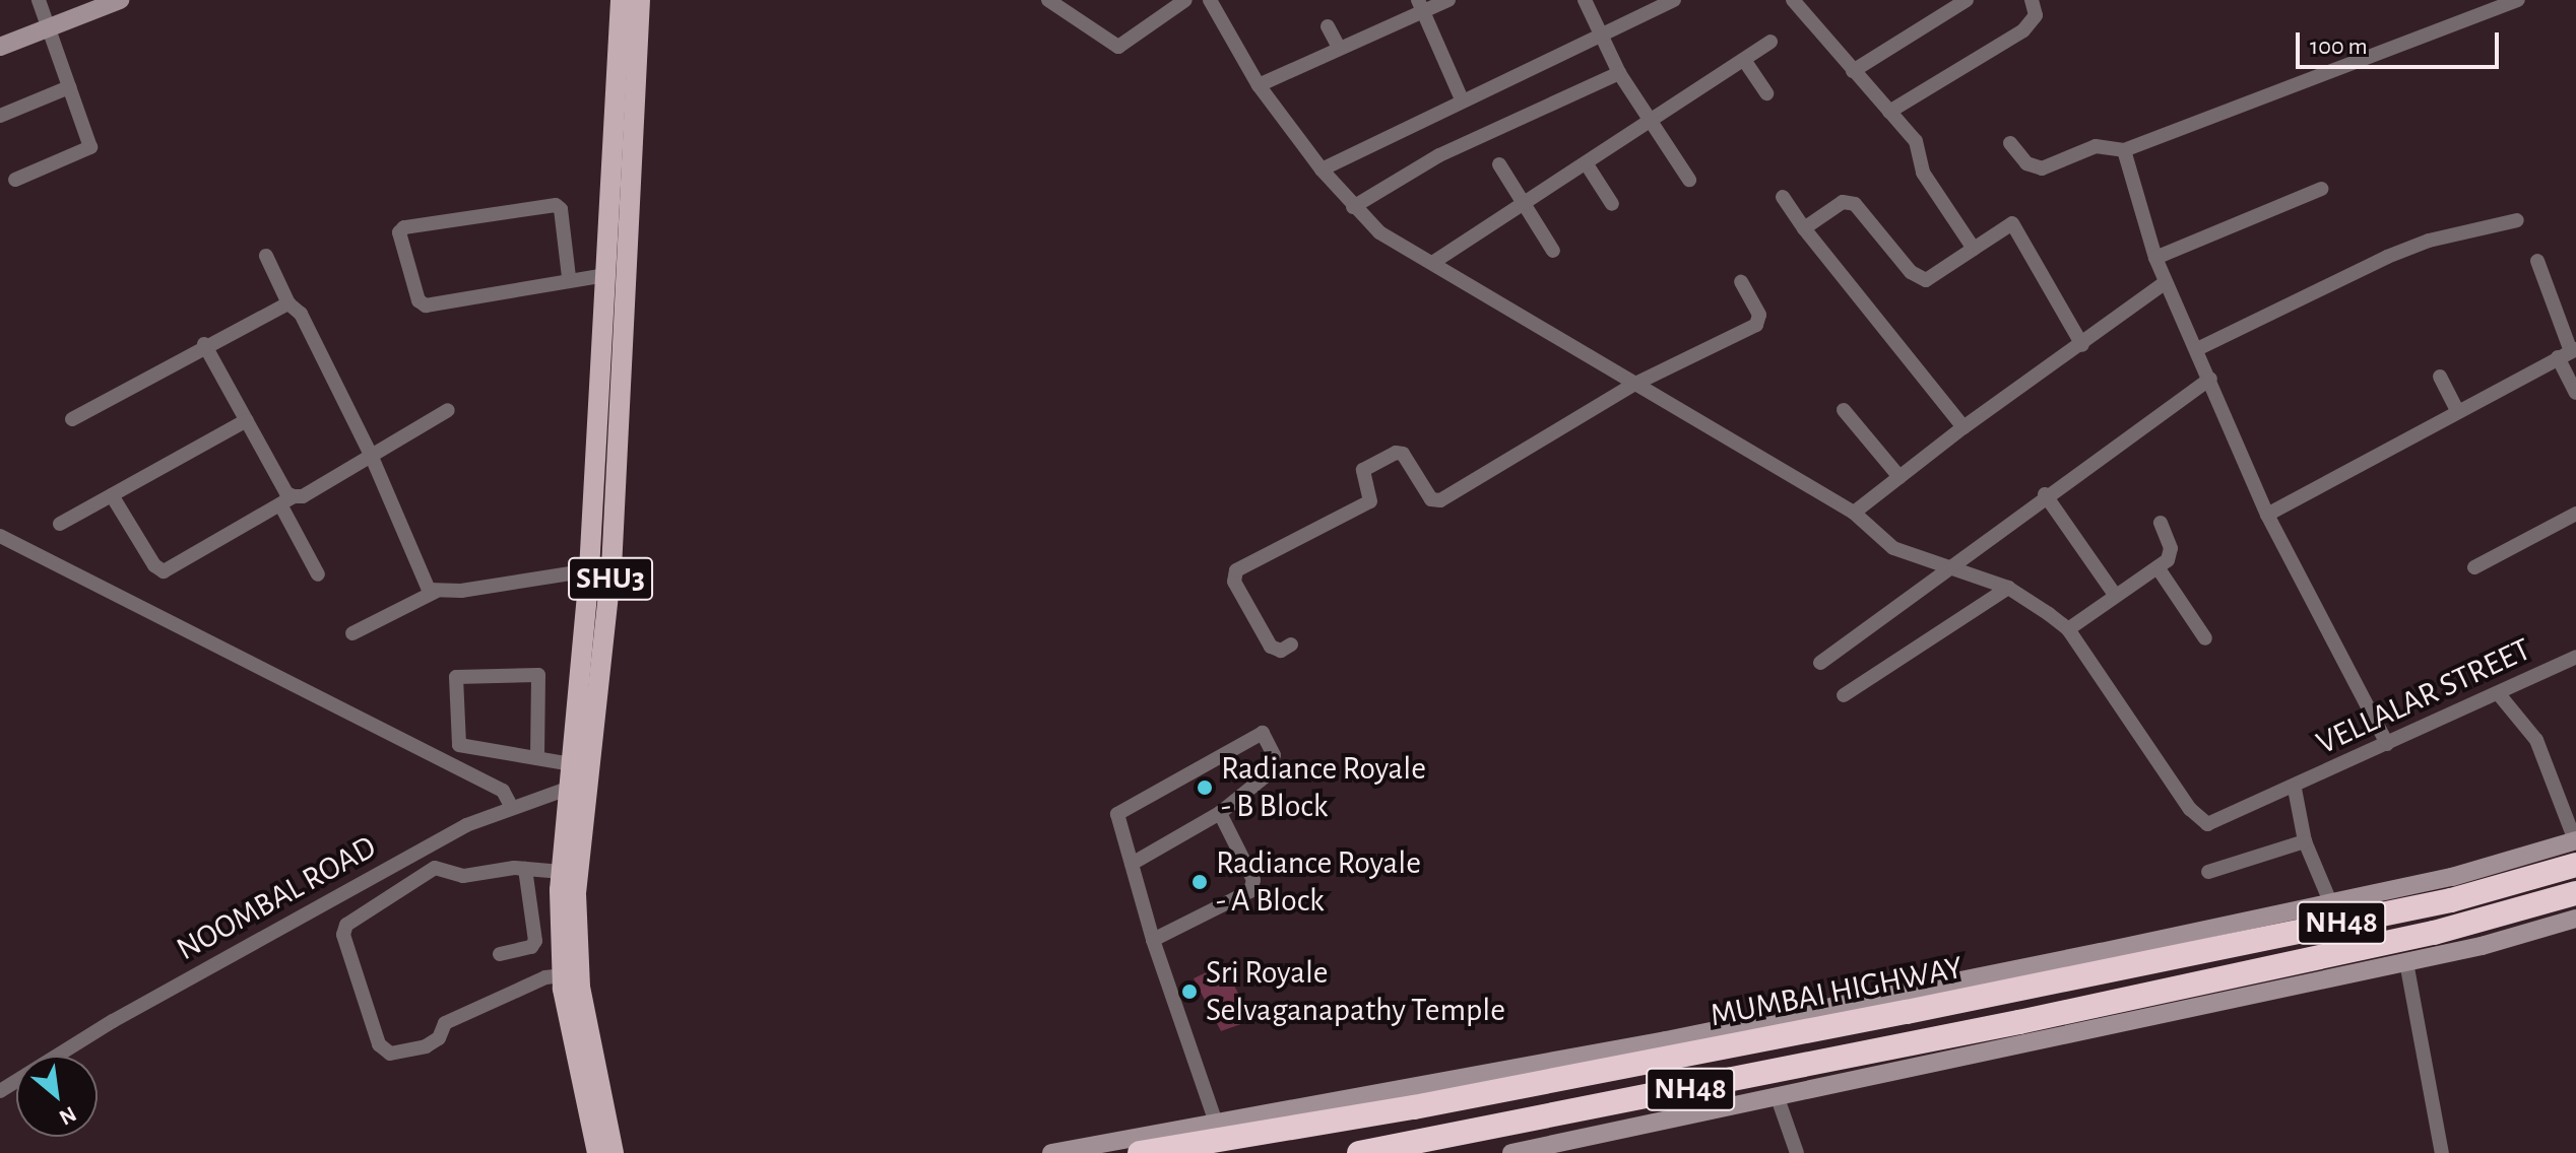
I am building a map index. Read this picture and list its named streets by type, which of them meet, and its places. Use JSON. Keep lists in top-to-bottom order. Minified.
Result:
{"streets":{"highway":["NH48","MUMBAI HIGHWAY"],"main road":["SHU3"],"street":["VELLALAR STREET","NOOMBAL ROAD"]},"crossings":[["SHU3","NOOMBAL ROAD"],["NH48","MUMBAI HIGHWAY"]],"places":["Radiance Royale - B Block","Radiance Royale - A Block","Sri Royale Selvaganapathy Temple"],"scale_bar":"100 m","north":"bottom right"}
